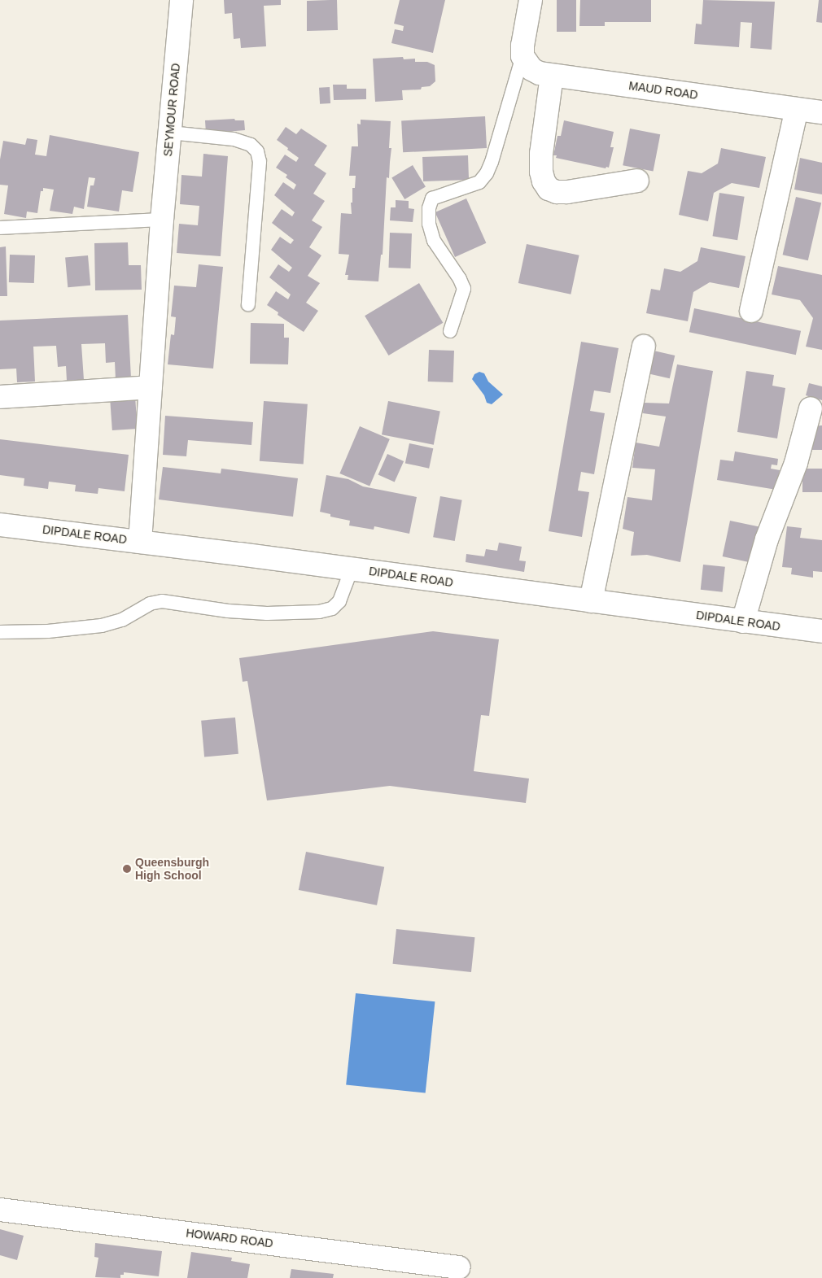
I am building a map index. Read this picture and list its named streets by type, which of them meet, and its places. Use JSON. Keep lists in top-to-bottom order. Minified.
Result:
{"streets":{"street":["MAUD ROAD","SEYMOUR ROAD","DIPDALE ROAD","HOWARD ROAD"]},"crossings":[["SEYMOUR ROAD","DIPDALE ROAD"]],"places":["Queensburgh High School"]}
